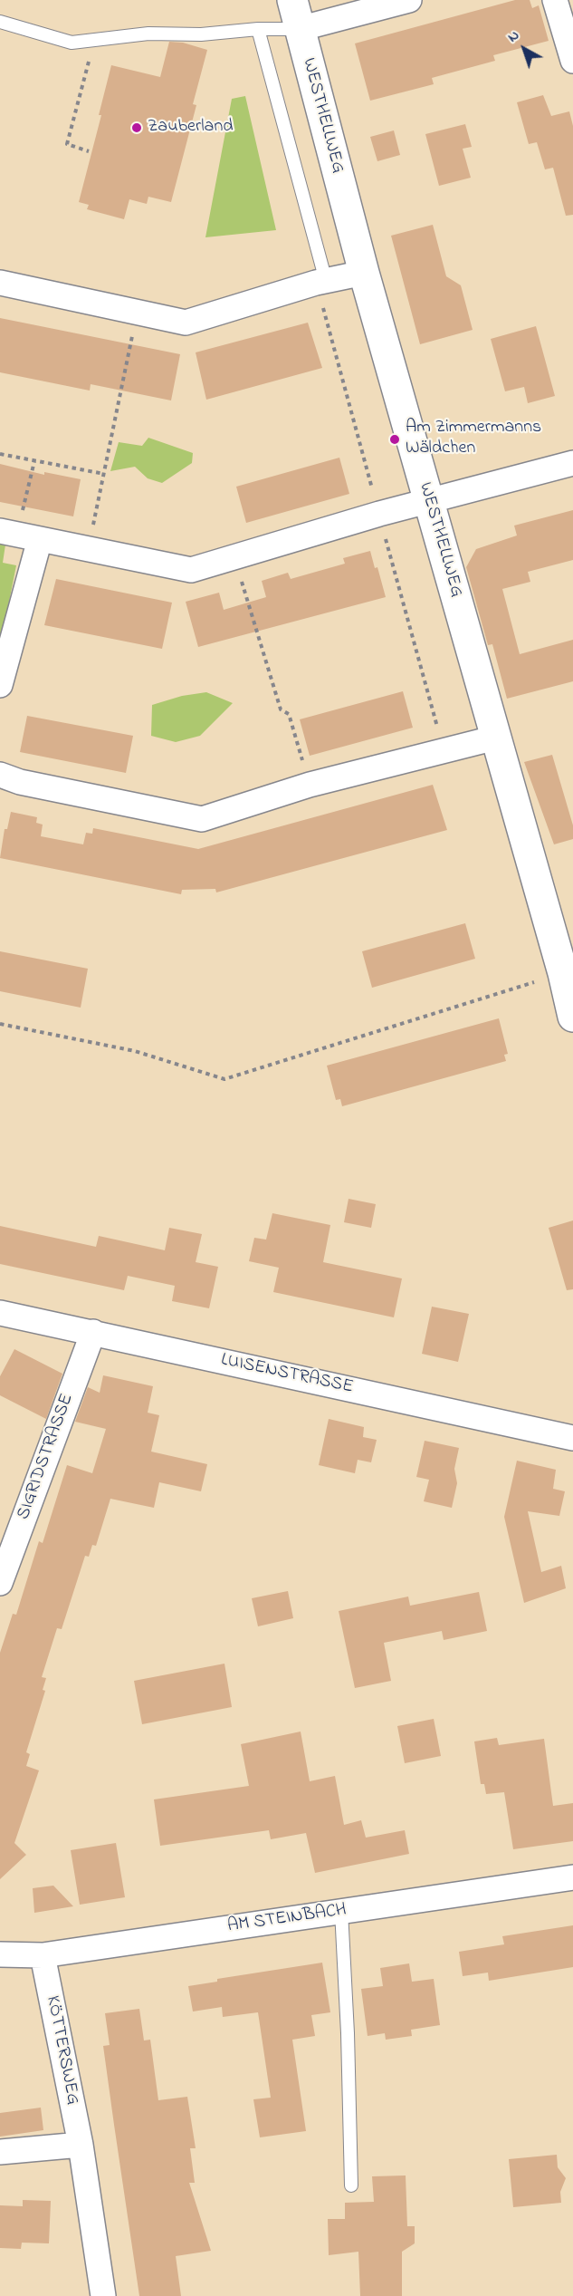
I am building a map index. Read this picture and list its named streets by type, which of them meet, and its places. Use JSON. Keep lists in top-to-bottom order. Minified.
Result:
{"streets":{"street":["WESTHELLWEG","LUISENSTRASSE","SIGRIDSTRASSE","AM STEINBACH","KÖTTERSWEG"]},"crossings":[["LUISENSTRASSE","SIGRIDSTRASSE"],["AM STEINBACH","KÖTTERSWEG"]],"places":["Zauberland","Am Zimmermanns Wäldchen"],"north":"top left"}
